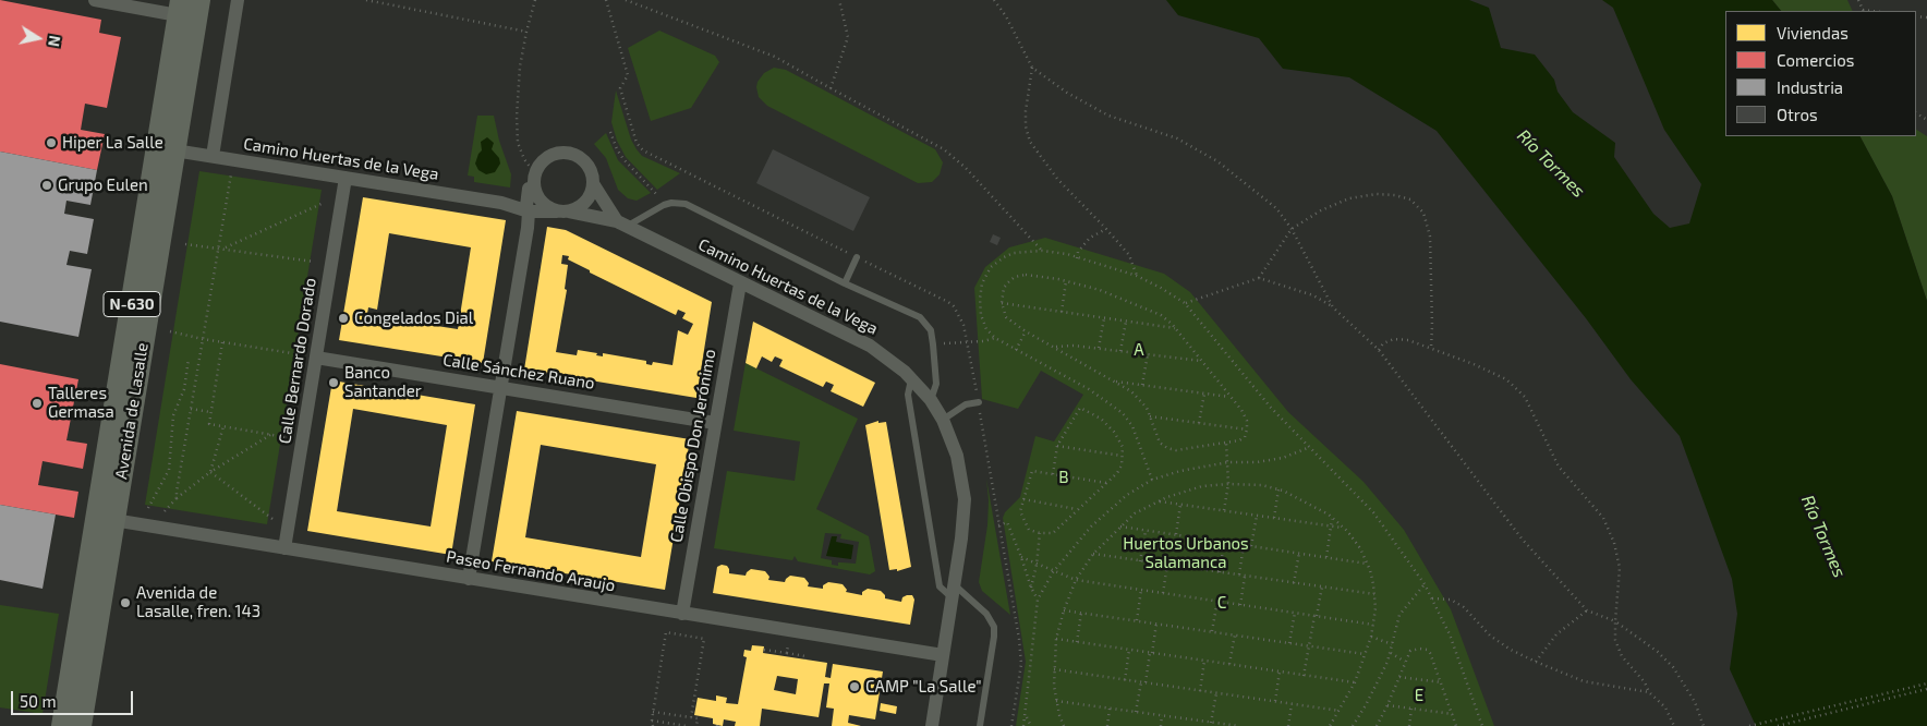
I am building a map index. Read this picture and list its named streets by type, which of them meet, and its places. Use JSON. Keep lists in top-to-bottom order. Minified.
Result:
{"streets":{"highway":["N-630","Avenida de Lasalle"],"street":["Camino Huertas de la Vega","Calle Bernardo Dorado","Calle Sánchez Ruano","Calle Obispo Don Jerónimo","Paseo Fernando Araujo"]},"crossings":[["Camino Huertas de la Vega","Calle Bernardo Dorado"],["Camino Huertas de la Vega","Avenida de Lasalle"],["Camino Huertas de la Vega","Calle Obispo Don Jerónimo"],["Camino Huertas de la Vega","Paseo Fernando Araujo"],["Calle Bernardo Dorado","Calle Sánchez Ruano"],["Calle Bernardo Dorado","Paseo Fernando Araujo"],["Calle Sánchez Ruano","Calle Obispo Don Jerónimo"],["Avenida de Lasalle","Paseo Fernando Araujo"],["Calle Obispo Don Jerónimo","Paseo Fernando Araujo"]],"water":["Río Tormes"],"parks":["A","B","Huertos Urbanos Salamanca","C","E"],"places":["Hiper La Salle","Grupo Eulen","Congelados Dial","Banco Santander","Talleres Germasa","Avenida de Lasalle, fren. 143","CAMP \"La Salle\""],"legend":["Viviendas","Comercios","Industria","Otros"],"scale_bar":"50 m","north":"right"}
